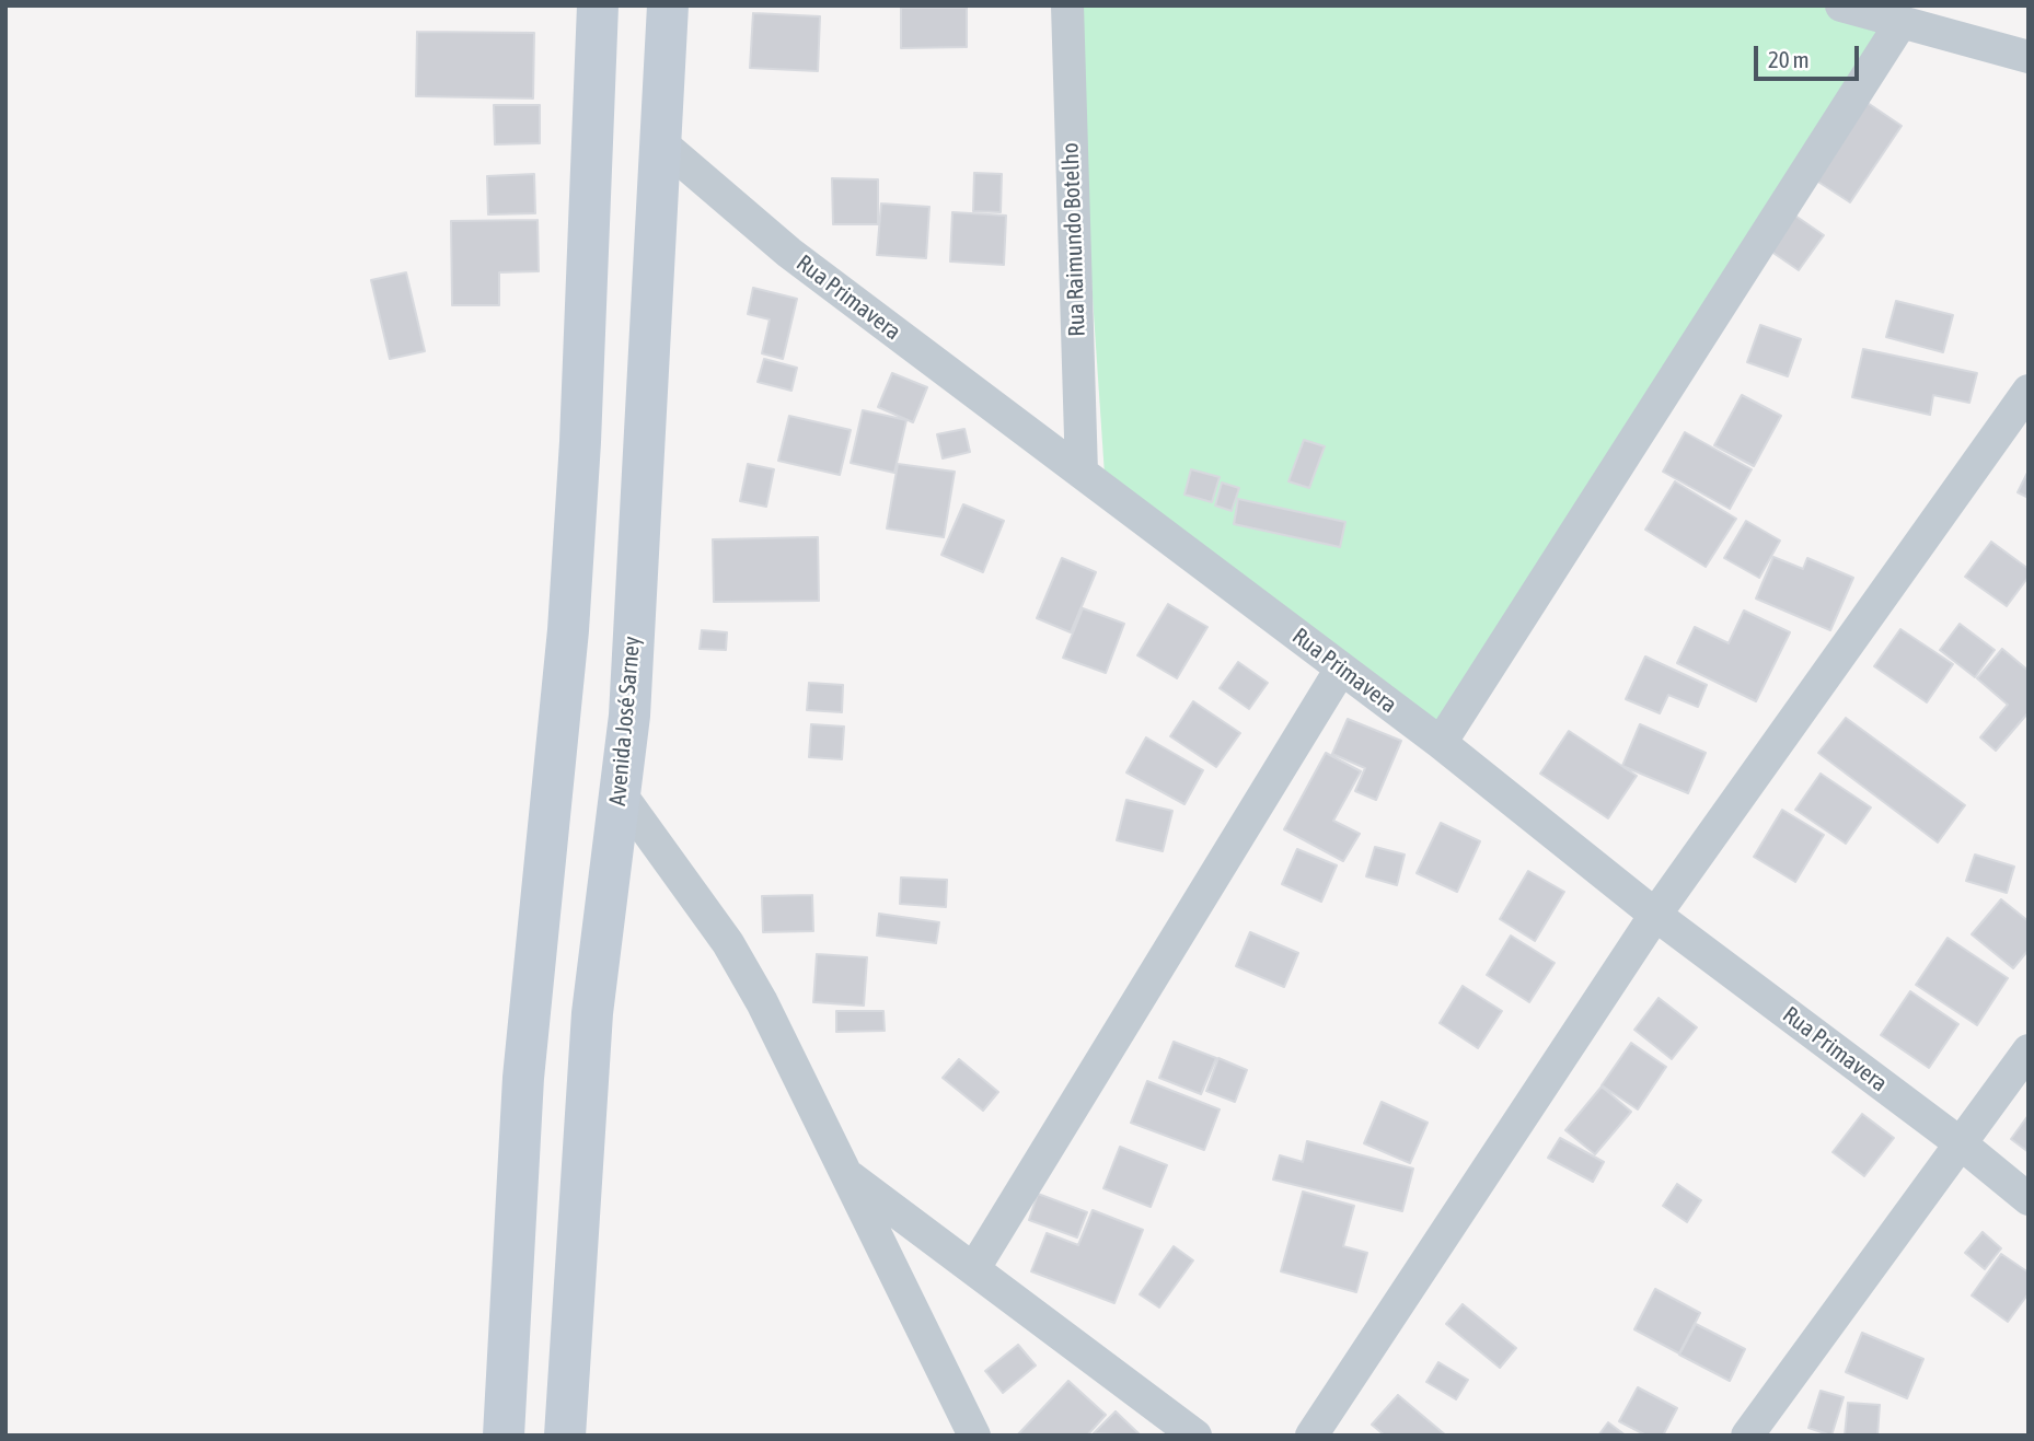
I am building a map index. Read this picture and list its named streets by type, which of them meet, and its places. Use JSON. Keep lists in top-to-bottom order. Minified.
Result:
{"streets":{"main road":["Avenida José Sarney"],"street":["Rua Raimundo Botelho","Rua Primavera"]},"crossings":[["Rua Raimundo Botelho","Rua Primavera"],["Rua Primavera","Avenida José Sarney"]],"scale_bar":"20 m"}
